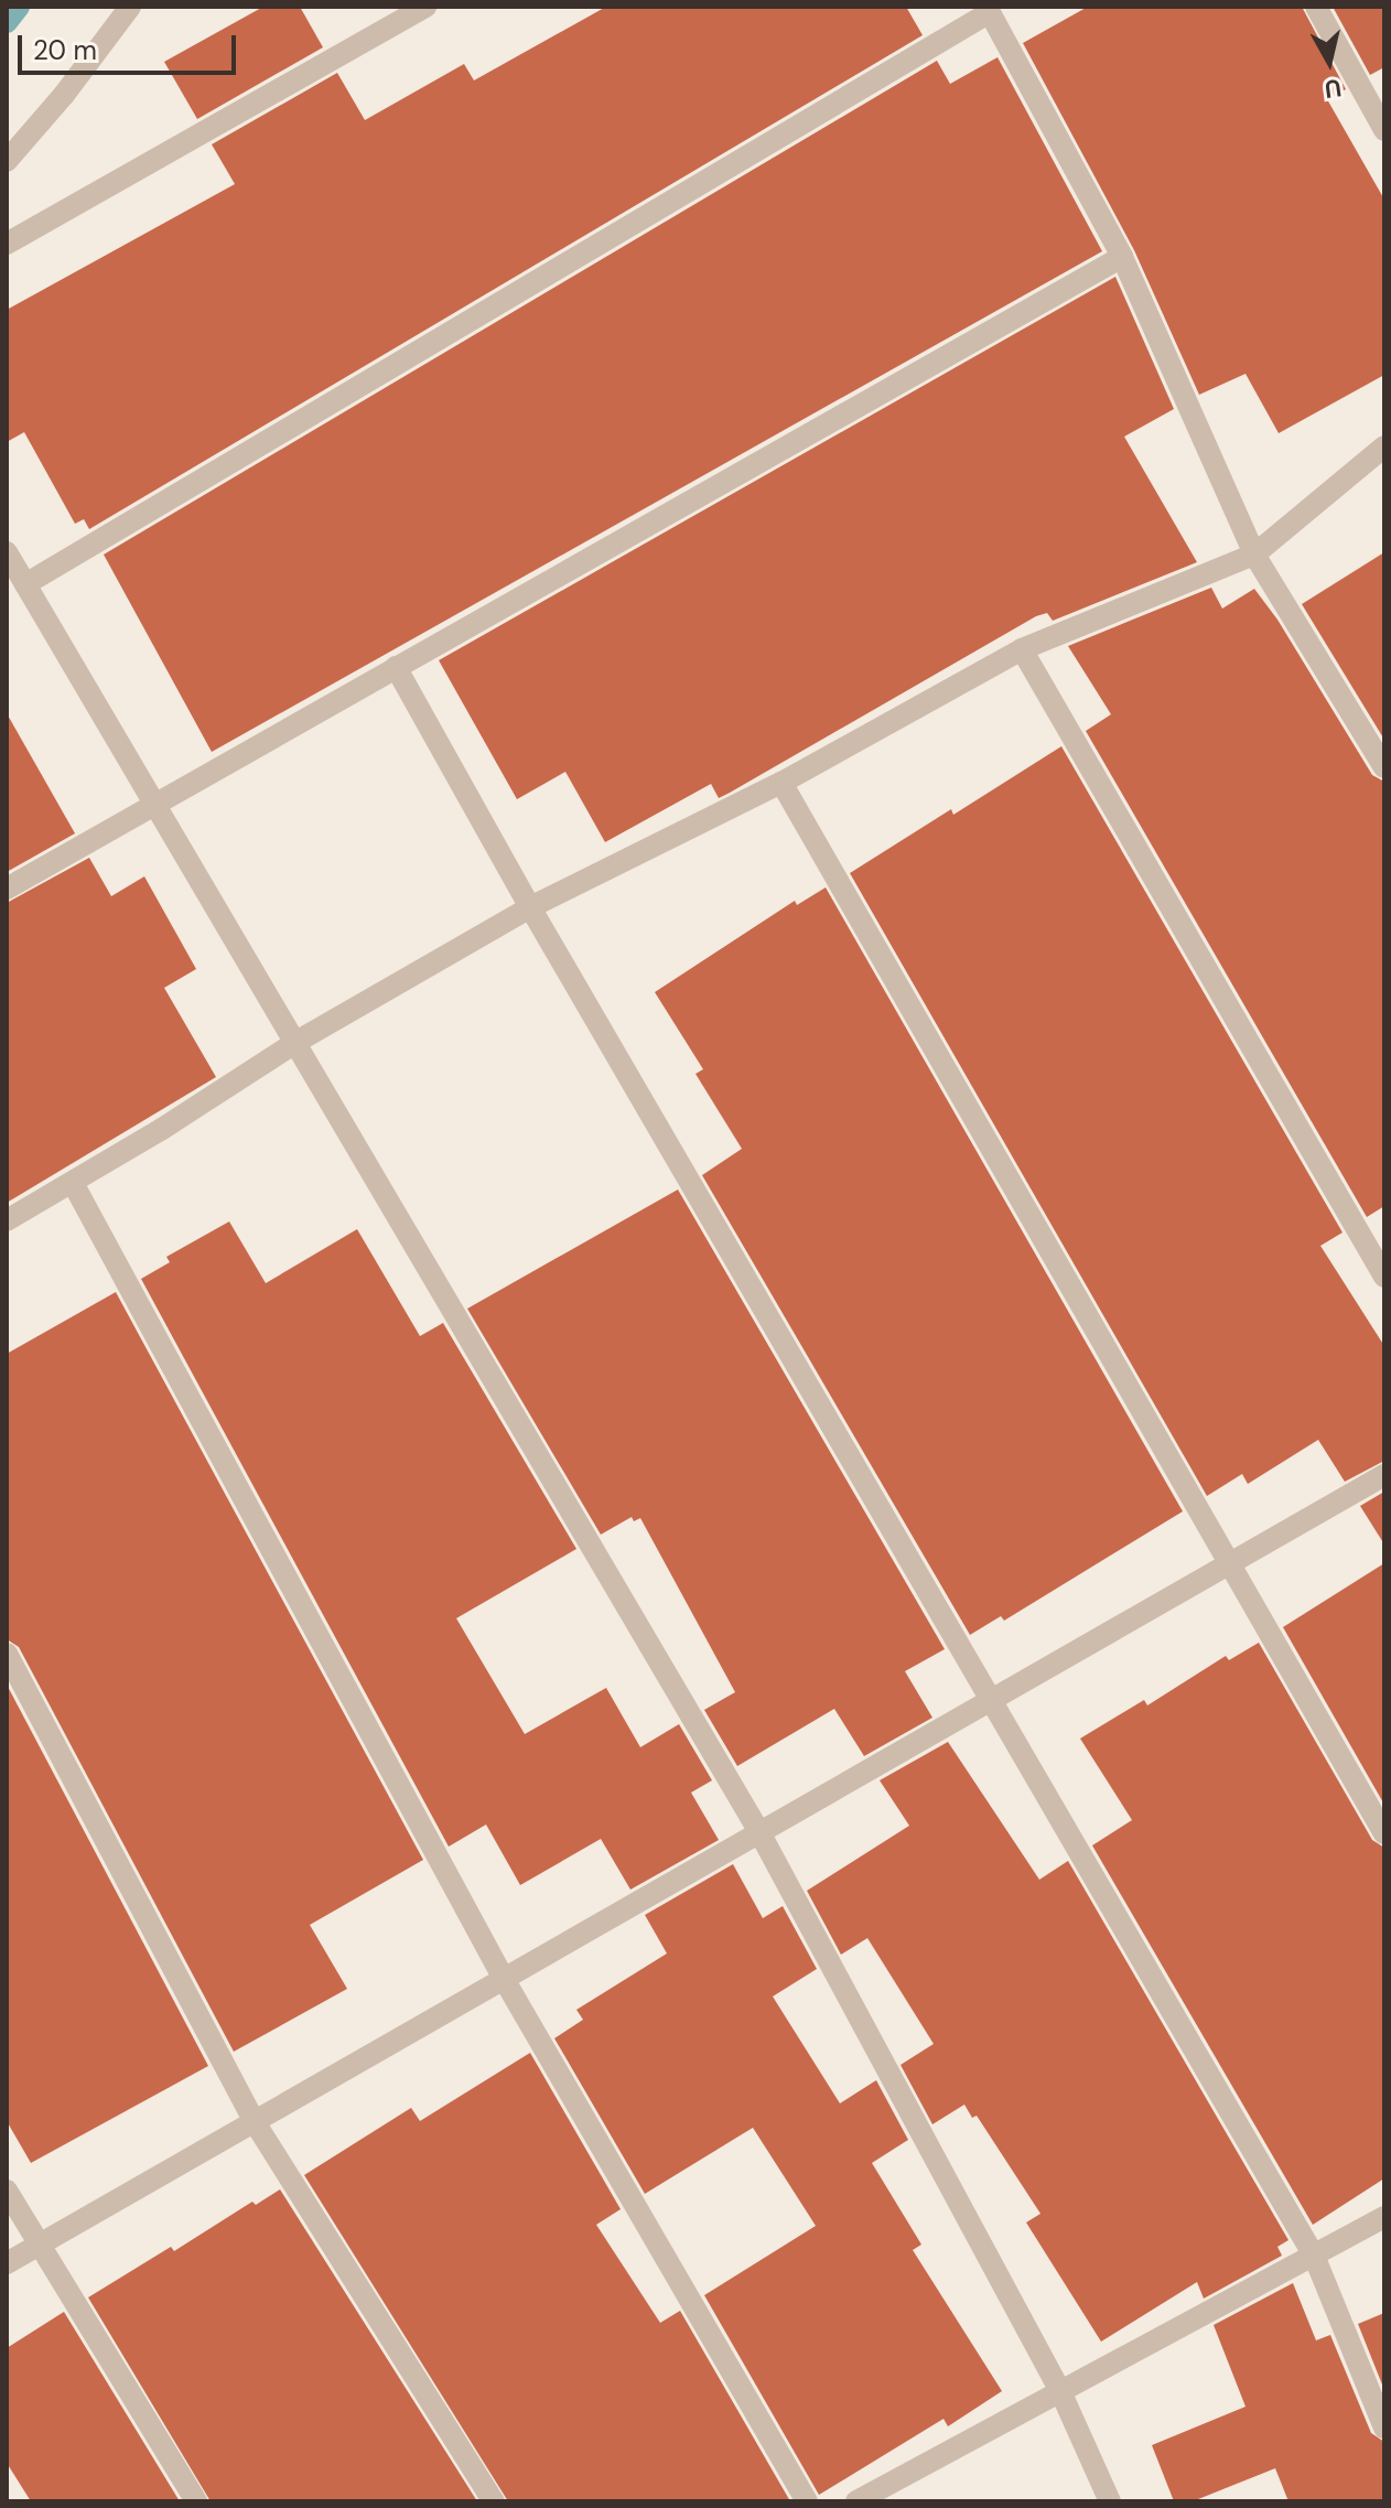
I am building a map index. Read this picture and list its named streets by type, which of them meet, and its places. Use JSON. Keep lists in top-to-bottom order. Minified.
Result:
{"scale_bar":"20 m","north":"bottom"}
